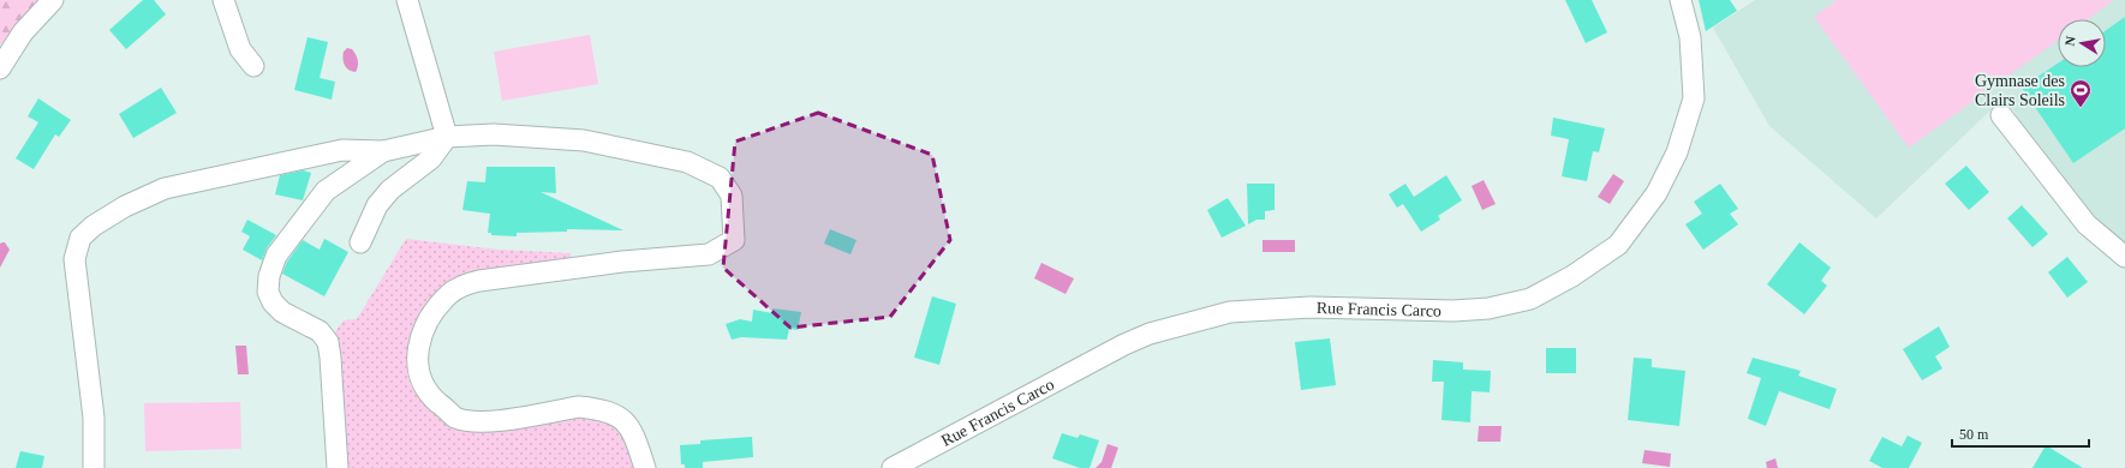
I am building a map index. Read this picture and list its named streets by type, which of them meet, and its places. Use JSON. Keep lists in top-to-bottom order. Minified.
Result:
{"streets":{"street":["Rue Francis Carco"]},"places":{"sports":["Gymnase des Clairs Soleils"]},"scale_bar":"50 m","north":"left"}
